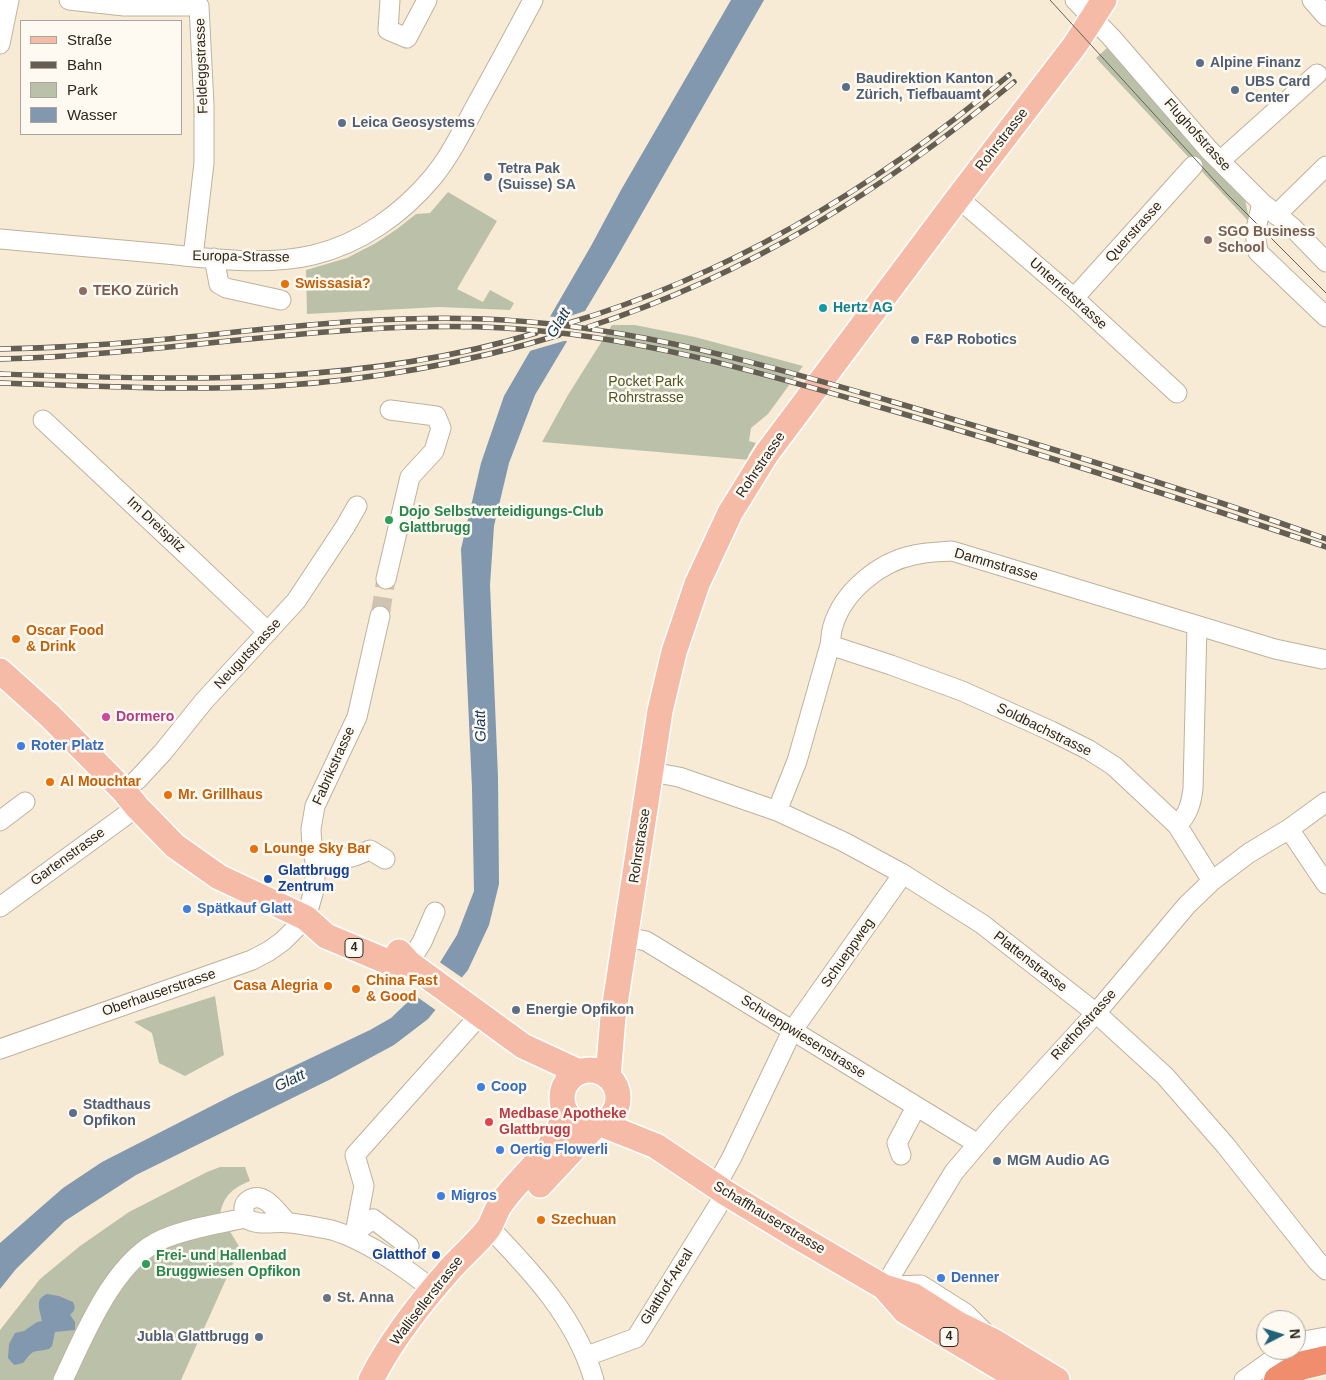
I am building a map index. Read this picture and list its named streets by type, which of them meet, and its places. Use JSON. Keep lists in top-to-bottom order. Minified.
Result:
{"streets":{"main road":["Rohrstrasse","4","Schaffhauserstrasse","Wallisellerstrasse"],"street":["Feldeggstrasse","Flughofstrasse","Querstrasse","Europa-Strasse","Unterrietstrasse","Im Dreispitz","Dammstrasse","Neugutstrasse","Soldbachstrasse","Fabrikstrasse","Gartenstrasse","Schueppweg","Plattenstrasse","Oberhauserstrasse","Riethofstrasse","Schueppwiesenstrasse","Glatthof-Areal"]},"crossings":[["Feldeggstrasse","Europa-Strasse"],["Flughofstrasse","Rohrstrasse"],["Rohrstrasse","Unterrietstrasse"],["Rohrstrasse","Plattenstrasse"],["Rohrstrasse","Schueppwiesenstrasse"],["Rohrstrasse","Schaffhauserstrasse"],["Rohrstrasse","Wallisellerstrasse"],["Querstrasse","Unterrietstrasse"],["Im Dreispitz","Neugutstrasse"],["Dammstrasse","Soldbachstrasse"],["Dammstrasse","Plattenstrasse"],["Neugutstrasse","Gartenstrasse"],["Neugutstrasse","Schaffhauserstrasse"],["Soldbachstrasse","Riethofstrasse"],["Fabrikstrasse","Oberhauserstrasse"],["Fabrikstrasse","Schaffhauserstrasse"],["Gartenstrasse","Schaffhauserstrasse"],["Schueppweg","Plattenstrasse"],["Schueppweg","Schueppwiesenstrasse"],["Schueppweg","Schaffhauserstrasse"],["Schueppweg","Glatthof-Areal"],["Plattenstrasse","Riethofstrasse"],["Oberhauserstrasse","Schaffhauserstrasse"],["Riethofstrasse","Schueppwiesenstrasse"],["Riethofstrasse","Schaffhauserstrasse"],["Schaffhauserstrasse","Glatthof-Areal"],["Schaffhauserstrasse","Wallisellerstrasse"]],"water":["Glatt"],"parks":["Pocket Park Rohrstrasse"],"places":["Alpine Finanz","Baudirektion Kanton Zürich, Tiefbauamt","UBS Card Center","Leica Geosystems","Tetra Pak (Suisse) SA","SGO Business School","Swissasia?","TEKO Zürich","Hertz AG","F&P Robotics","Dojo Selbstverteidigungs-Club Glattbrugg","Oscar Food & Drink","Dormero","Roter Platz","Al Mouchtar","Mr. Grillhaus","Lounge Sky Bar","Glattbrugg Zentrum","Spätkauf Glatt","Casa Alegria","China Fast & Good","Energie Opfikon","Coop","Stadthaus Opfikon","Medbase Apotheke Glattbrugg","Oertig Flowerli","MGM Audio AG","Migros","Szechuan","Glatthof","Frei- und Hallenbad Bruggwiesen Opfikon","Denner","St. Anna","Jubla Glattbrugg"],"legend":["Straße","Bahn","Park","Wasser"],"north":"right"}
